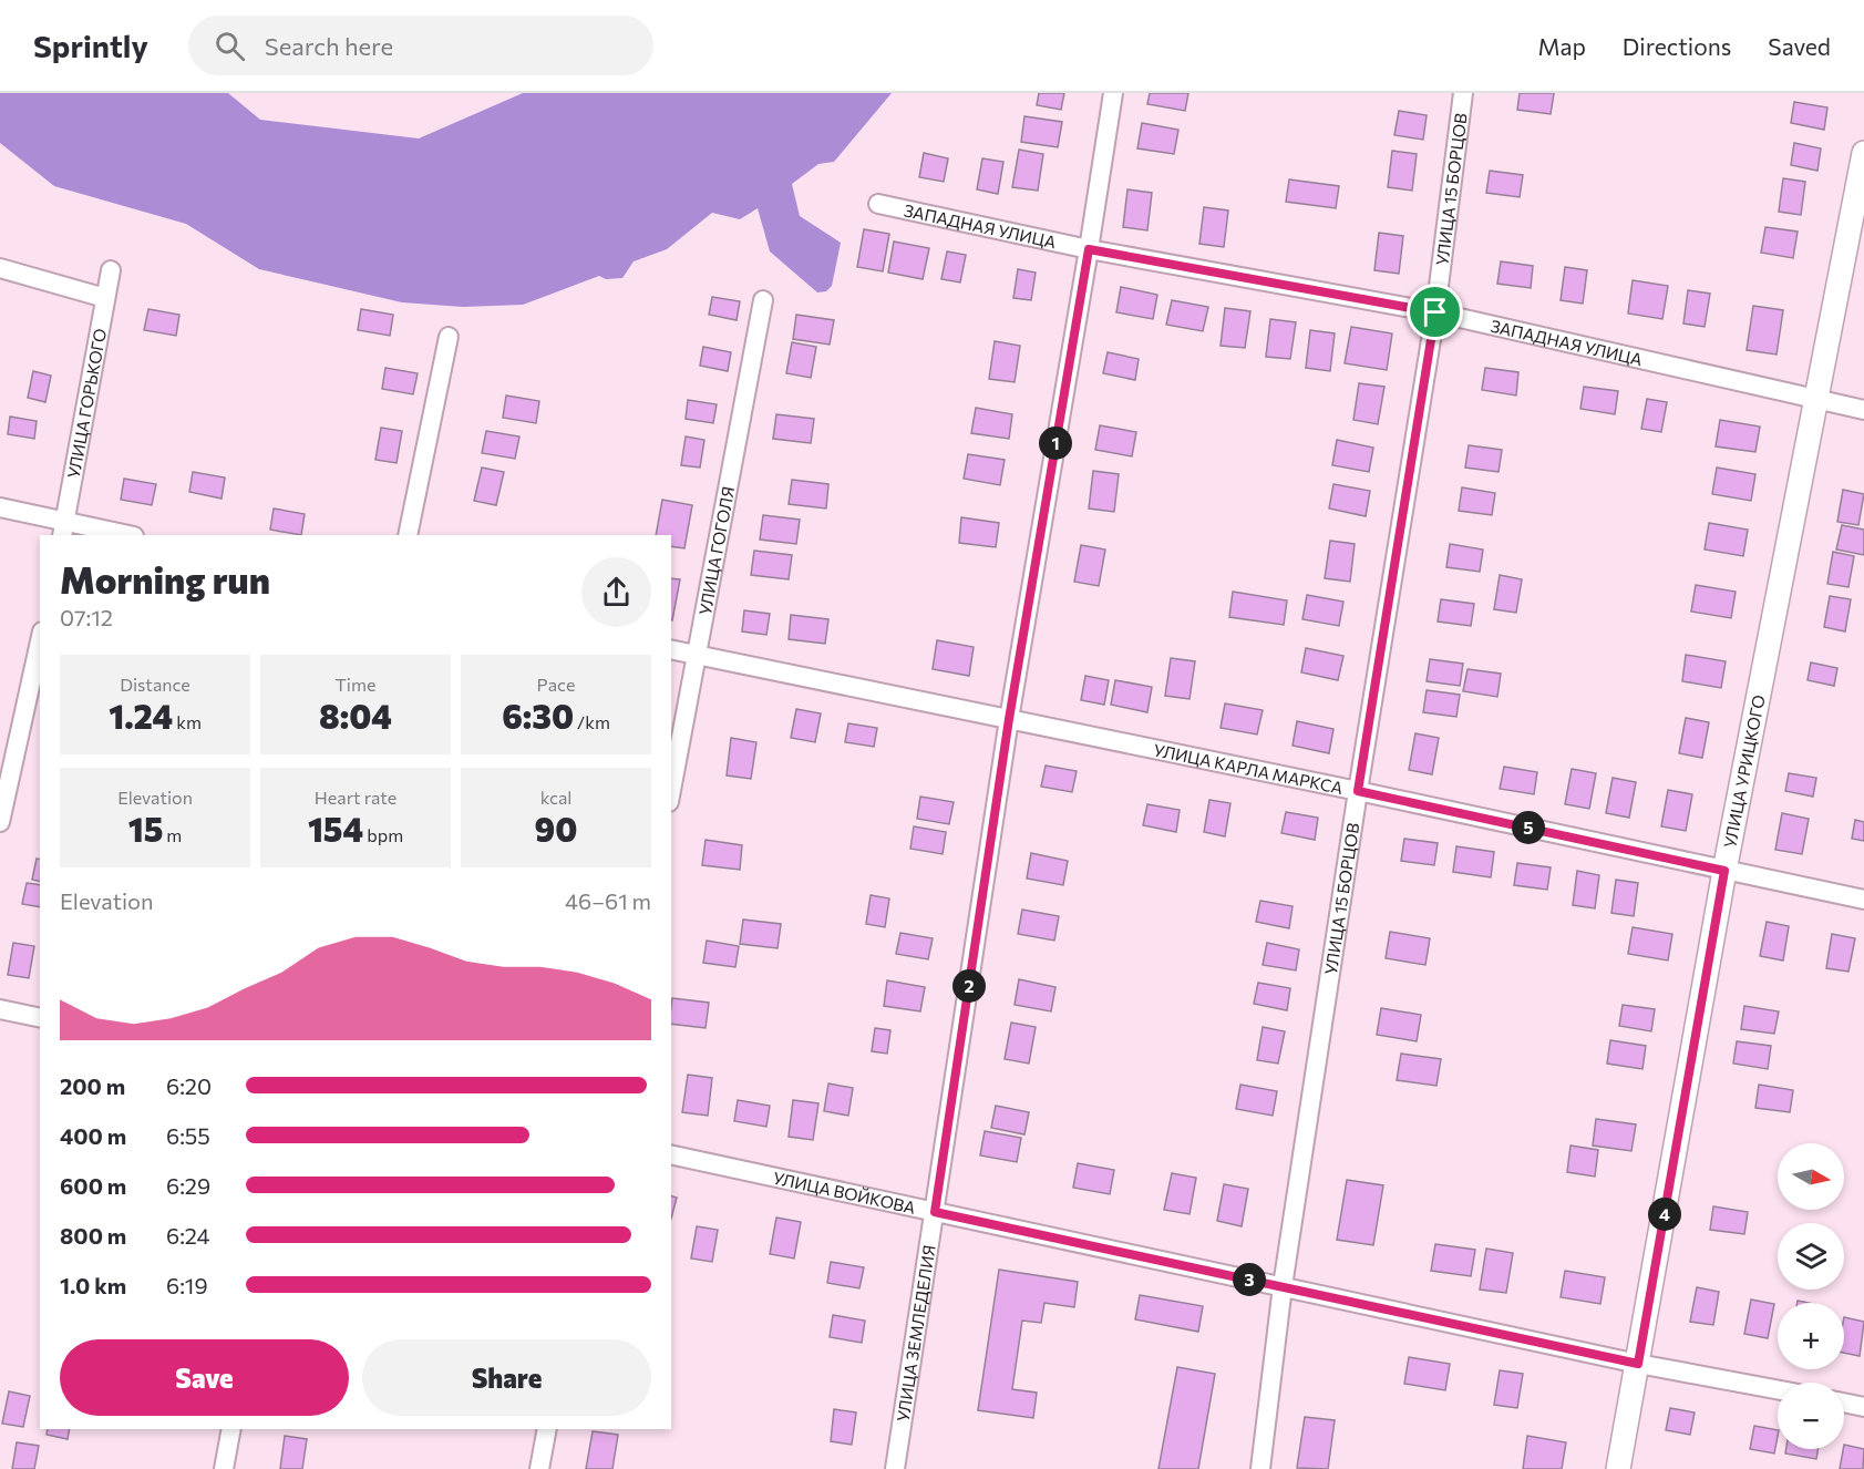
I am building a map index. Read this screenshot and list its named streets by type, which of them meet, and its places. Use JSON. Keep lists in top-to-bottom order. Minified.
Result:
{"streets":{"street":["УЛИЦА 15 БОРЦОВ","ЗАПАДНАЯ УЛИЦА","УЛИЦА ГОРЬКОГО","УЛИЦА ГОГОЛЯ","УЛИЦА КАРЛА МАРКСА","УЛИЦА УРИЦКОГО","УЛИЦА ВОЙКОВА","УЛИЦА ЗЕМЛЕДЕЛИЯ"]},"crossings":[["УЛИЦА 15 БОРЦОВ","ЗАПАДНАЯ УЛИЦА"],["УЛИЦА 15 БОРЦОВ","УЛИЦА КАРЛА МАРКСА"],["УЛИЦА 15 БОРЦОВ","УЛИЦА ВОЙКОВА"],["ЗАПАДНАЯ УЛИЦА","УЛИЦА УРИЦКОГО"],["ЗАПАДНАЯ УЛИЦА","УЛИЦА ЗЕМЛЕДЕЛИЯ"],["УЛИЦА ГОГОЛЯ","УЛИЦА КАРЛА МАРКСА"],["УЛИЦА КАРЛА МАРКСА","УЛИЦА УРИЦКОГО"],["УЛИЦА КАРЛА МАРКСА","УЛИЦА ЗЕМЛЕДЕЛИЯ"],["УЛИЦА УРИЦКОГО","УЛИЦА ВОЙКОВА"],["УЛИЦА ВОЙКОВА","УЛИЦА ЗЕМЛЕДЕЛИЯ"]],"north":"right","page":{"header":"Sprintly","search":"Search here","nav":["Map","Directions","Saved"],"pins":["1","5","2","4","3"],"heading":["Morning run","07:12"],"stats":[["Distance","1.24 km"],["Time","8:04"],["Pace","6:30 /km"],["Elevation","15 m"],["Heart rate","154 bpm"],["kcal","90"]],"chart":["Elevation","46–61 m"],"list":[{"name":"200 m","note":"6:20"},{"name":"400 m","note":"6:55"},{"name":"600 m","note":"6:29"},{"name":"800 m","note":"6:24"},{"name":"1.0 km","note":"6:19"}],"map_buttons":["+","−"],"buttons":["Save","Share"]}}
